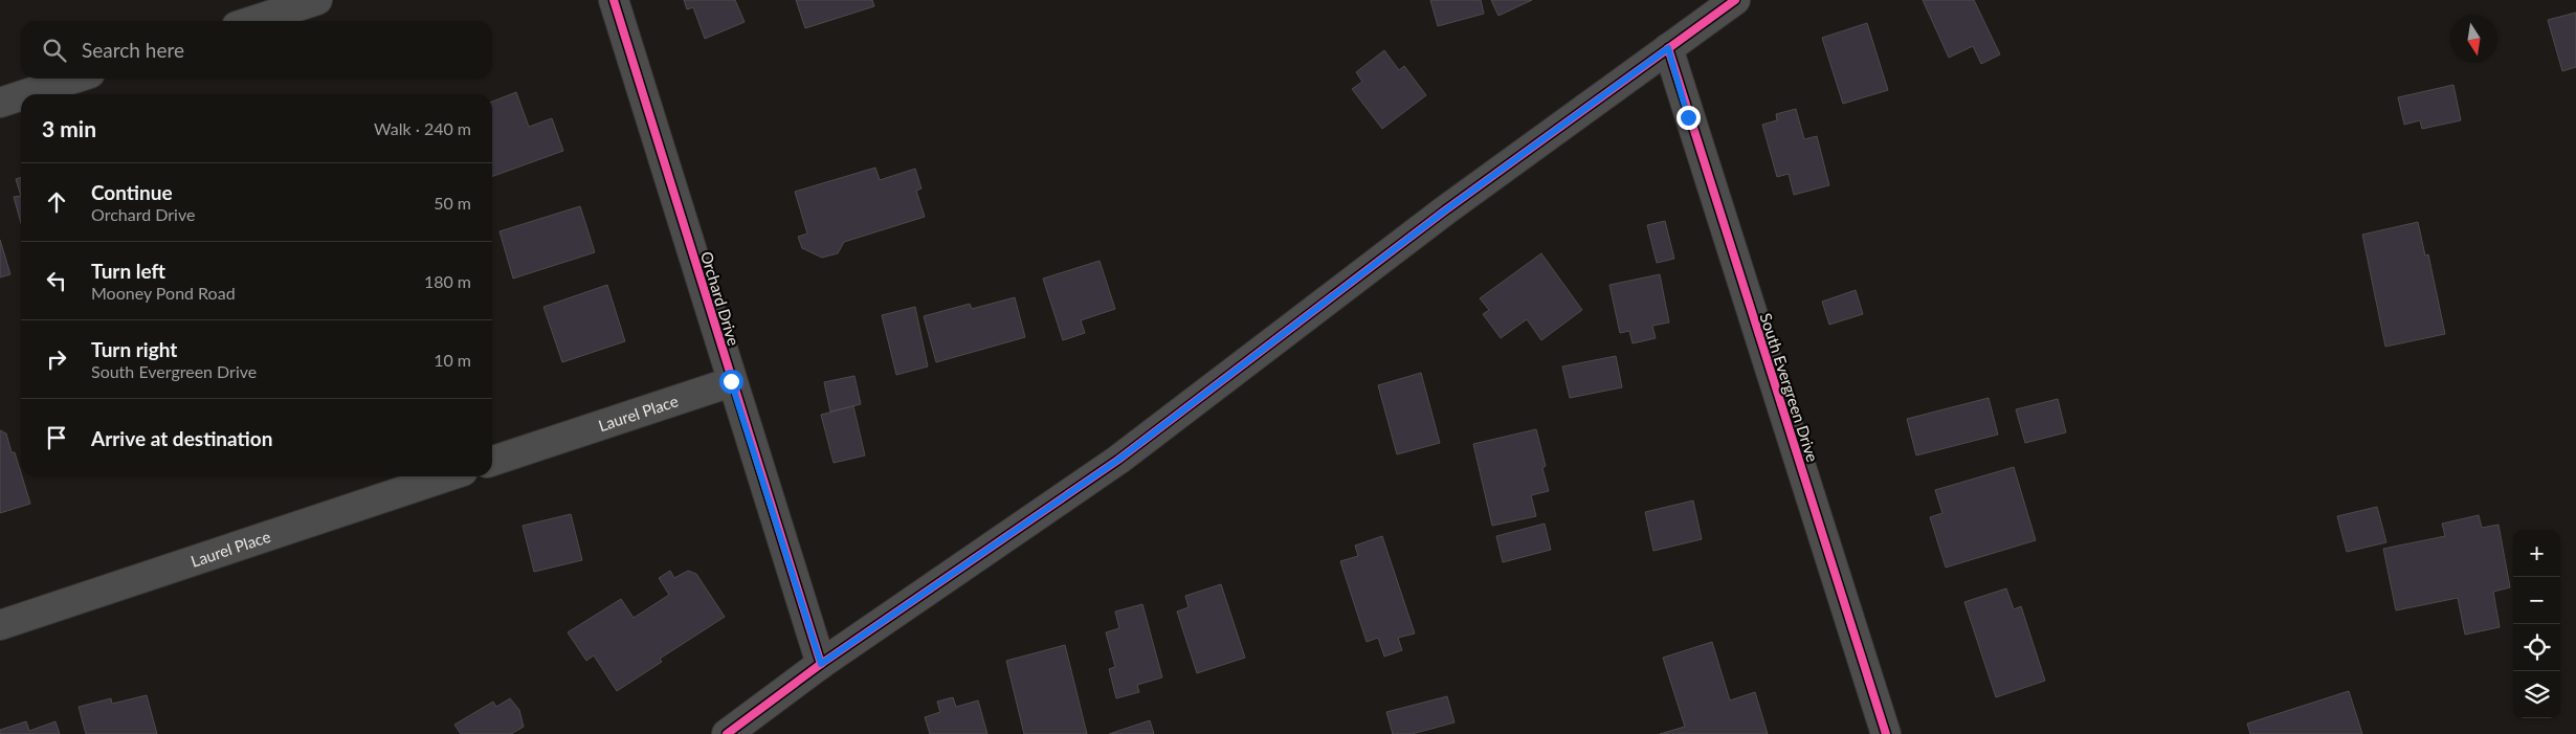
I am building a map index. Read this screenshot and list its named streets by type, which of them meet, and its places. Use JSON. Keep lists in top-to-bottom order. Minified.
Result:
{"streets":{"street":["Orchard Drive","South Evergreen Drive","Laurel Place"]},"crossings":[["Orchard Drive","Laurel Place"]],"north":"bottom","page":{"search":"Search here","heading":["3 min","Walk · 240 m"],"list":[["Continue","Orchard Drive","50 m"],["Turn left","Mooney Pond Road","180 m"],["Turn right","South Evergreen Drive","10 m"],"Arrive at destination"],"map_buttons":["+","−"]}}
